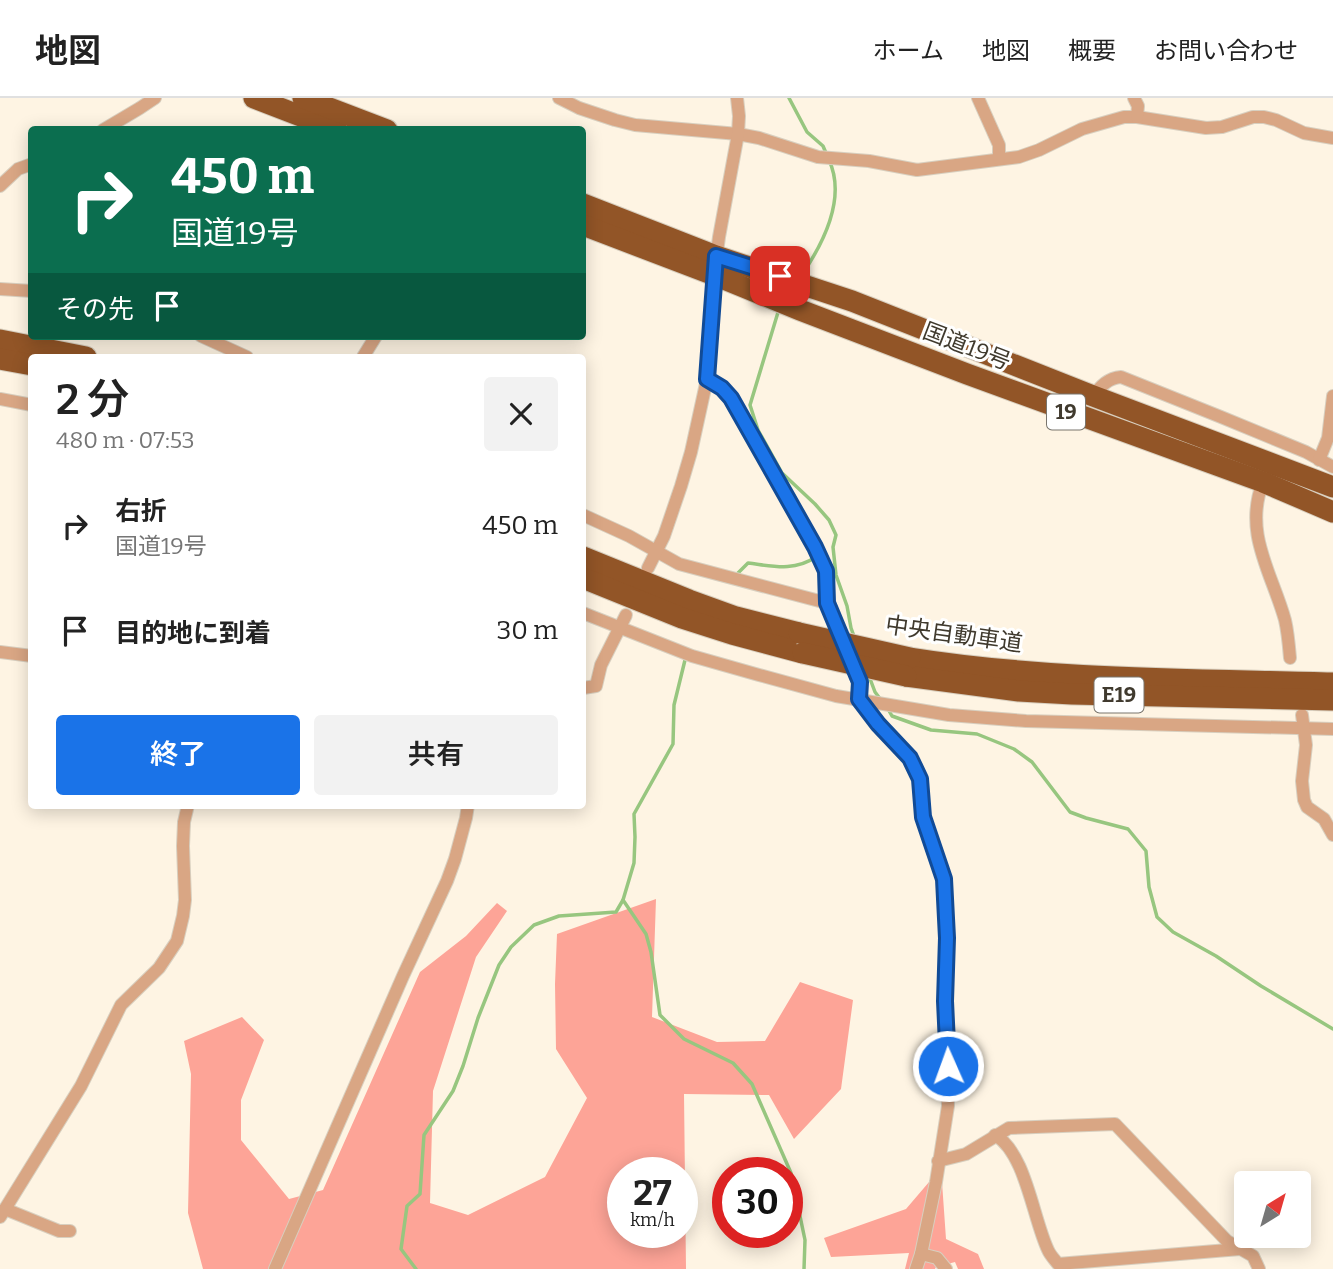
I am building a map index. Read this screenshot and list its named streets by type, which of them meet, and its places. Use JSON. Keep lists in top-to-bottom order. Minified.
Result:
{"streets":{"highway":["国道19号","19","中央自動車道","E19"]},"north":"top right","page":{"header":"地図","nav":["ホーム","地図","概要","お問い合わせ"],"turn":["450 m","国道19号"],"then":"その先","heading":["2 分","480 m · 07:53"],"list":[{"name":"右折","note":"国道19号","value":"450 m"},{"name":"目的地に到着","value":"30 m"}],"buttons":["終了","共有"],"speed":"27 km/h","limit":"30"}}
